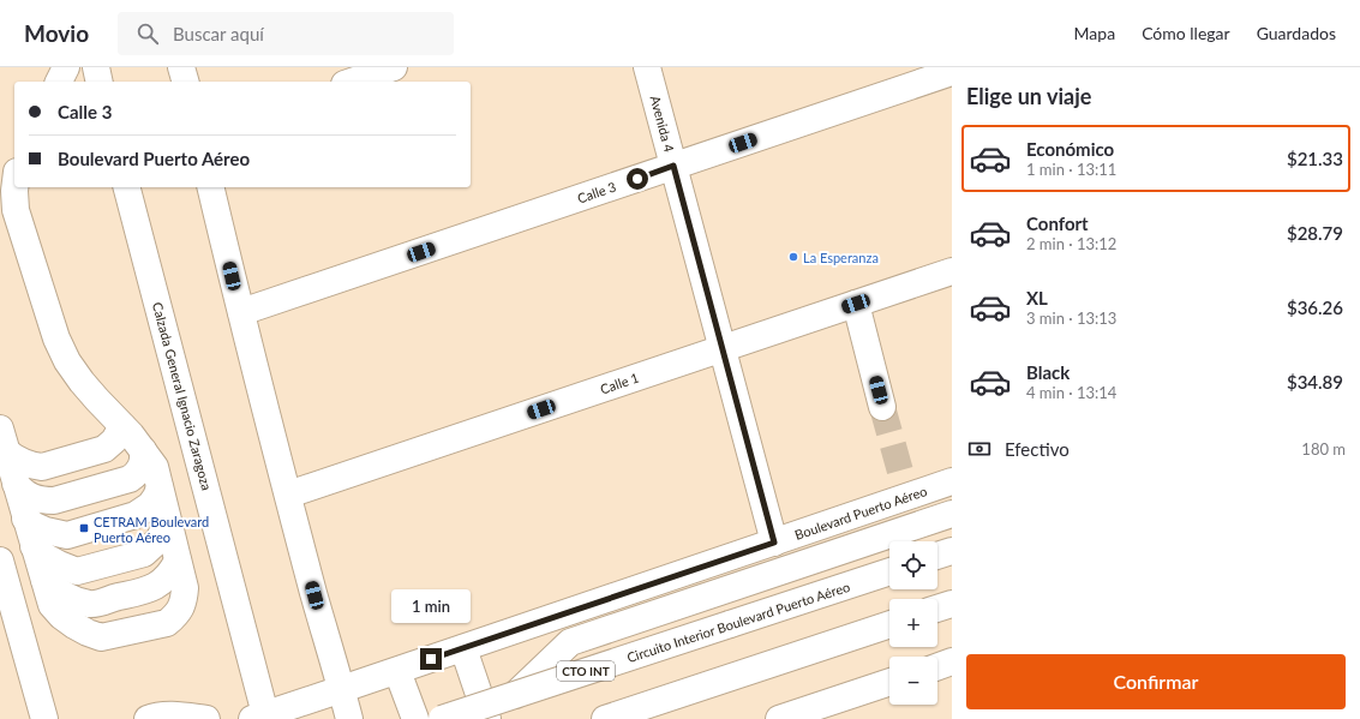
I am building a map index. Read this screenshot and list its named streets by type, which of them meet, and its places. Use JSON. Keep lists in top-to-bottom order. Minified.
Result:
{"streets":{"main road":["Avenida 4","Calle 3","Calle 1","Calzada General Ignacio Zaragoza","Boulevard Puerto Aéreo","Circuito Interior Boulevard Puerto Aéreo","CTO INT"]},"crossings":[["Avenida 4","Calle 3"],["Avenida 4","Calle 1"],["Avenida 4","Boulevard Puerto Aéreo"],["Calzada General Ignacio Zaragoza","Boulevard Puerto Aéreo"]],"places":{"other":["La Esperanza"],"transit":["CETRAM Boulevard Puerto Aéreo"]},"page":{"header":"Movio","search":"Buscar aquí","nav":["Mapa","Cómo llegar","Guardados"],"heading":"Elige un viaje","banner":["Calle 3","Boulevard Puerto Aéreo"],"list":[{"name":"Económico","note":"1 min · 13:11","value":"$21.33"},{"name":"Confort","note":"2 min · 13:12","value":"$28.79"},{"name":"XL","note":"3 min · 13:13","value":"$36.26"},{"name":"Black","note":"4 min · 13:14","value":"$34.89"}],"pay":["Efectivo","180 m"],"map_buttons":["+","−"],"bubble":"1 min","buttons":"Confirmar"}}
